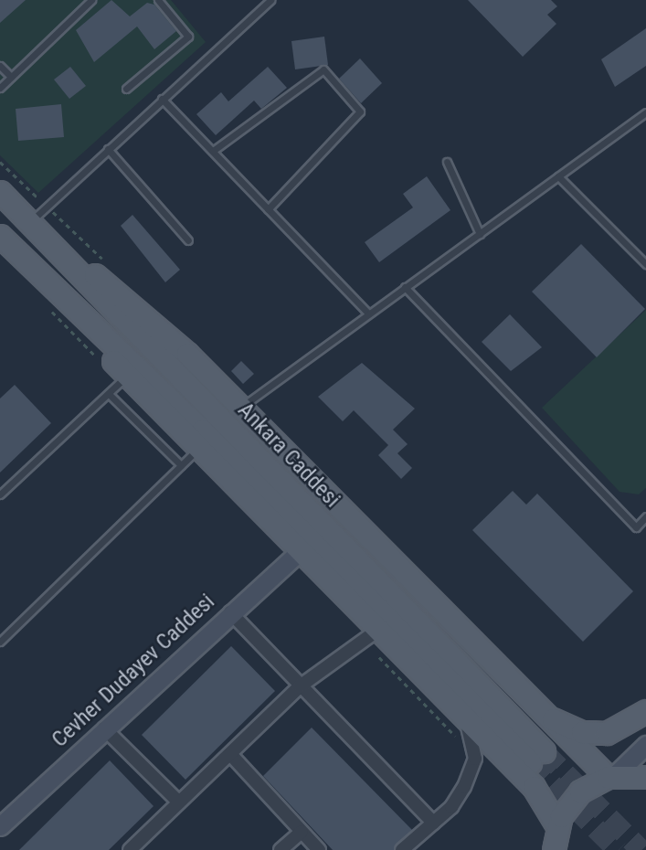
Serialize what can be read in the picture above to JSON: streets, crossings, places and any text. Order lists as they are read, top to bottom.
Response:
{
  "streets": {
    "main road": ["Ankara Caddesi"],
    "street": ["Cevher Dudayev Caddesi"]
  }
}
